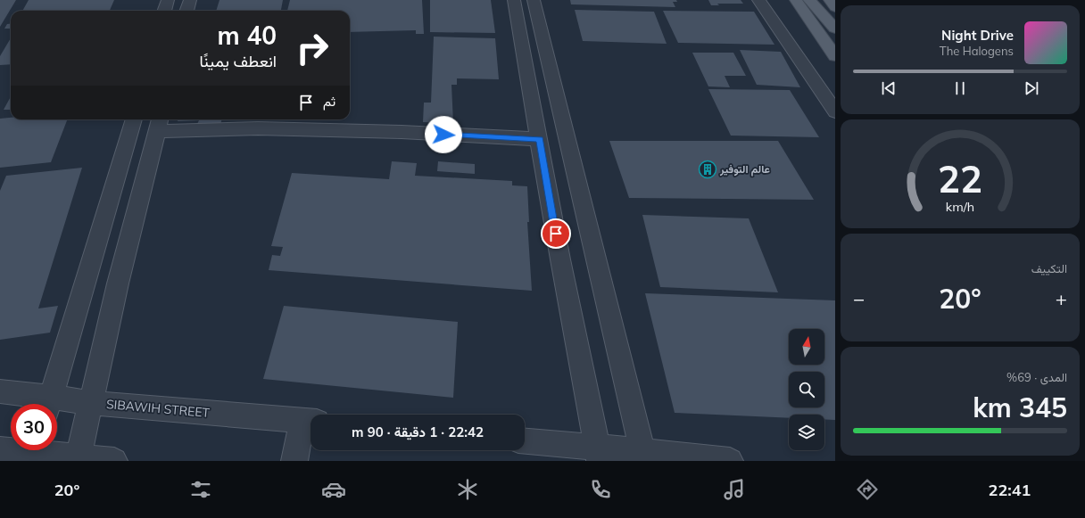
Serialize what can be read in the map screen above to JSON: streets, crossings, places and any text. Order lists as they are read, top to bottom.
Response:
{
  "streets": {
    "street": ["SIBAWIH STREET"]
  },
  "places": {
    "building": ["عالم التوفير"]
  },
  "north": "top",
  "page": {
    "turn": ["40 m", "انعطف يمينًا"],
    "song": ["Night Drive", "The Halogens"],
    "then": "ثم",
    "tile": [
      "التكييف",
      ["المدى · 69%", "345 km"]
    ],
    "heat": ["−", "20°", "+"],
    "limit": "30",
    "trip": "22:42 · 1 دقيقة · 90 m",
    "tabs": ["22:41", "20°"],
    "gauge": ["22", "km/h"]
  }
}
